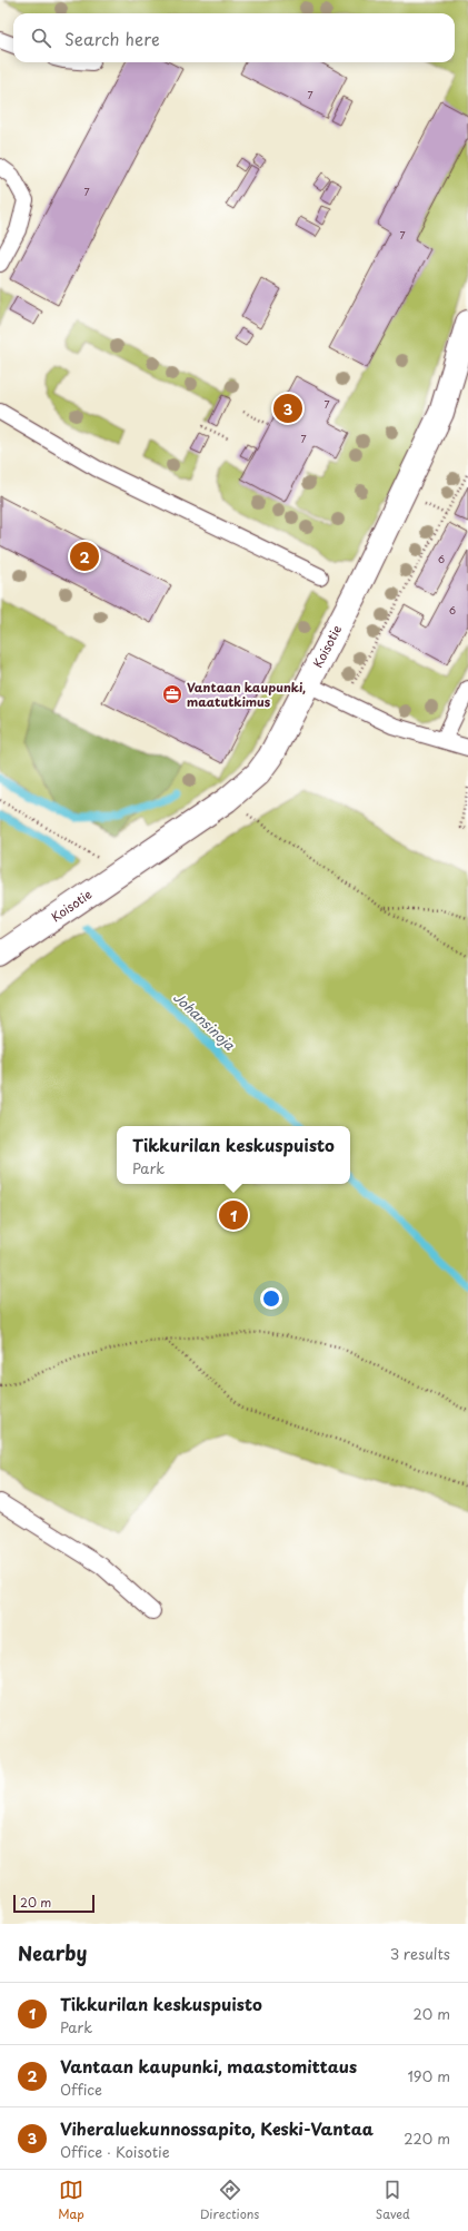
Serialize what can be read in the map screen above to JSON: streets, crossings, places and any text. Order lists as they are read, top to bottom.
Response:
{
  "streets": {
    "street": ["Koisotie"]
  },
  "water": ["Johansinoja"],
  "places": {
    "office": ["Vantaan kaupunki, maatutkimus"]
  },
  "house_numbers": [
    "7",
    "7",
    "7",
    "7",
    "7",
    "6",
    "6"
  ],
  "scale_bar": "20 m",
  "page": {
    "search": "Search here",
    "pins": ["3", "2", "1"],
    "popup": ["Tikkurilan keskuspuisto", "Park"],
    "scale": "20 m",
    "heading": ["Nearby", "3 results"],
    "list": [
      {
        "mark": "1",
        "name": "Tikkurilan keskuspuisto",
        "note": "Park",
        "value": "20 m"
      },
      {
        "mark": "2",
        "name": "Vantaan kaupunki, maastomittaus",
        "note": "Office",
        "value": "190 m"
      },
      {
        "mark": "3",
        "name": "Viheraluekunnossapito, Keski-Vantaa",
        "note": "Office · Koisotie",
        "value": "220 m"
      }
    ],
    "nav": ["Map", "Directions", "Saved"]
  }
}
